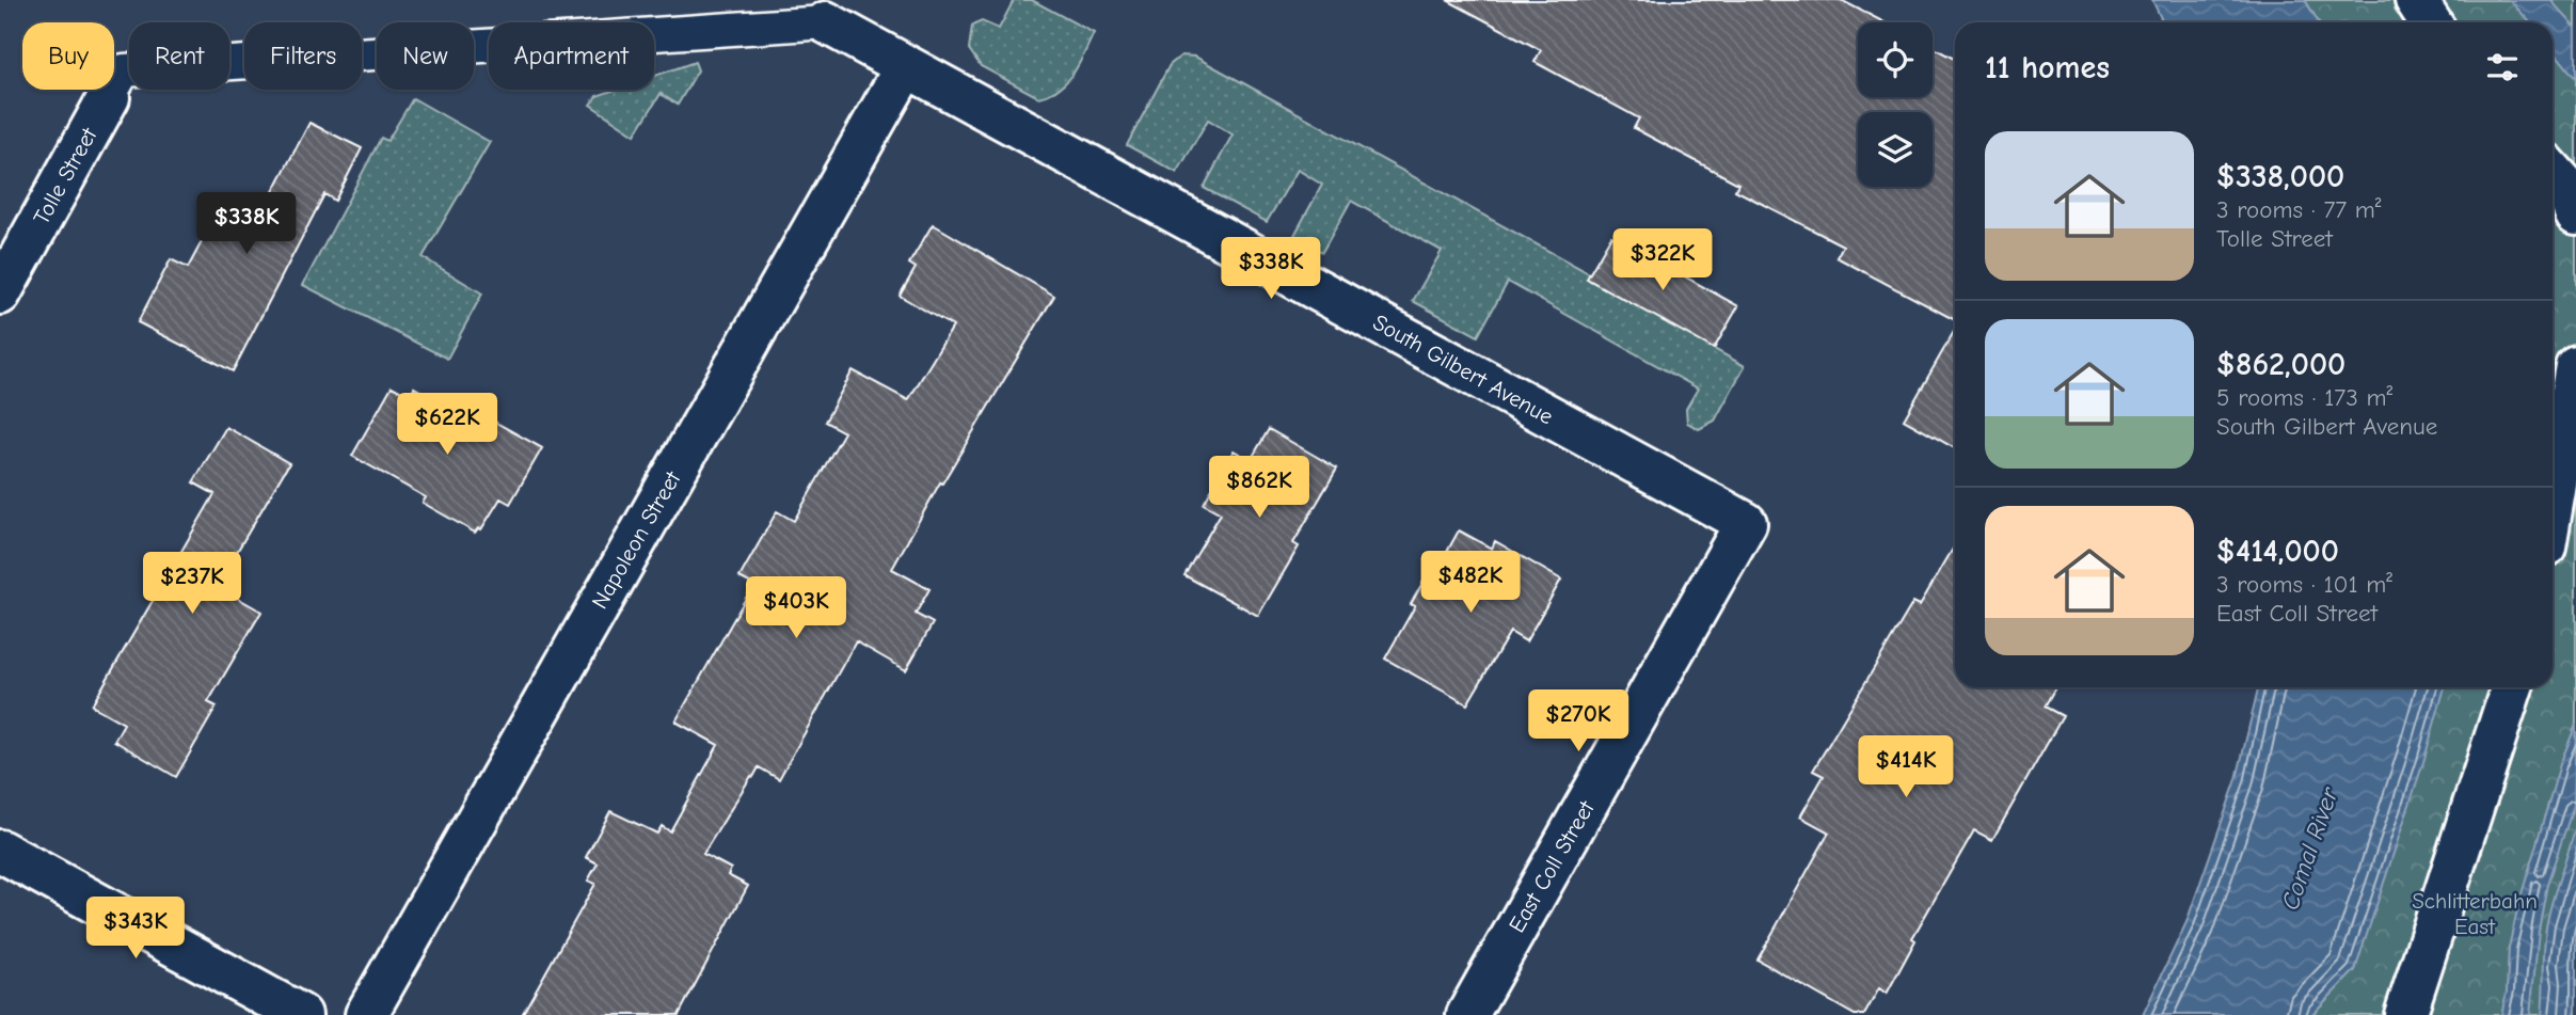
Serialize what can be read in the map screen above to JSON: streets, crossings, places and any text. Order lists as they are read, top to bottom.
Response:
{
  "streets": {
    "street": [
      "Tolle Street",
      "South Gilbert Avenue",
      "Napoleon Street",
      "East Coll Street"
    ]
  },
  "crossings": [
    ["South Gilbert Avenue", "Napoleon Street"],
    ["South Gilbert Avenue", "East Coll Street"]
  ],
  "water": ["Comal River"],
  "parks": ["Schlitterbahn East"],
  "page": {
    "chip": [
      "Buy",
      "Rent",
      "Filters",
      "New",
      "Apartment"
    ],
    "heading": "11 homes",
    "list": [
      {
        "name": "$338,000",
        "note": "3 rooms · 77 m² · Tolle Street"
      },
      {
        "name": "$862,000",
        "note": "5 rooms · 173 m² · South Gilbert Avenue"
      },
      {
        "name": "$414,000",
        "note": "3 rooms · 101 m² · East Coll Street"
      }
    ],
    "price": [
      "$338K",
      "$322K",
      "$338K",
      "$622K",
      "$862K",
      "$482K",
      "$237K",
      "$403K",
      "$270K",
      "$414K",
      "$343K"
    ]
  }
}
